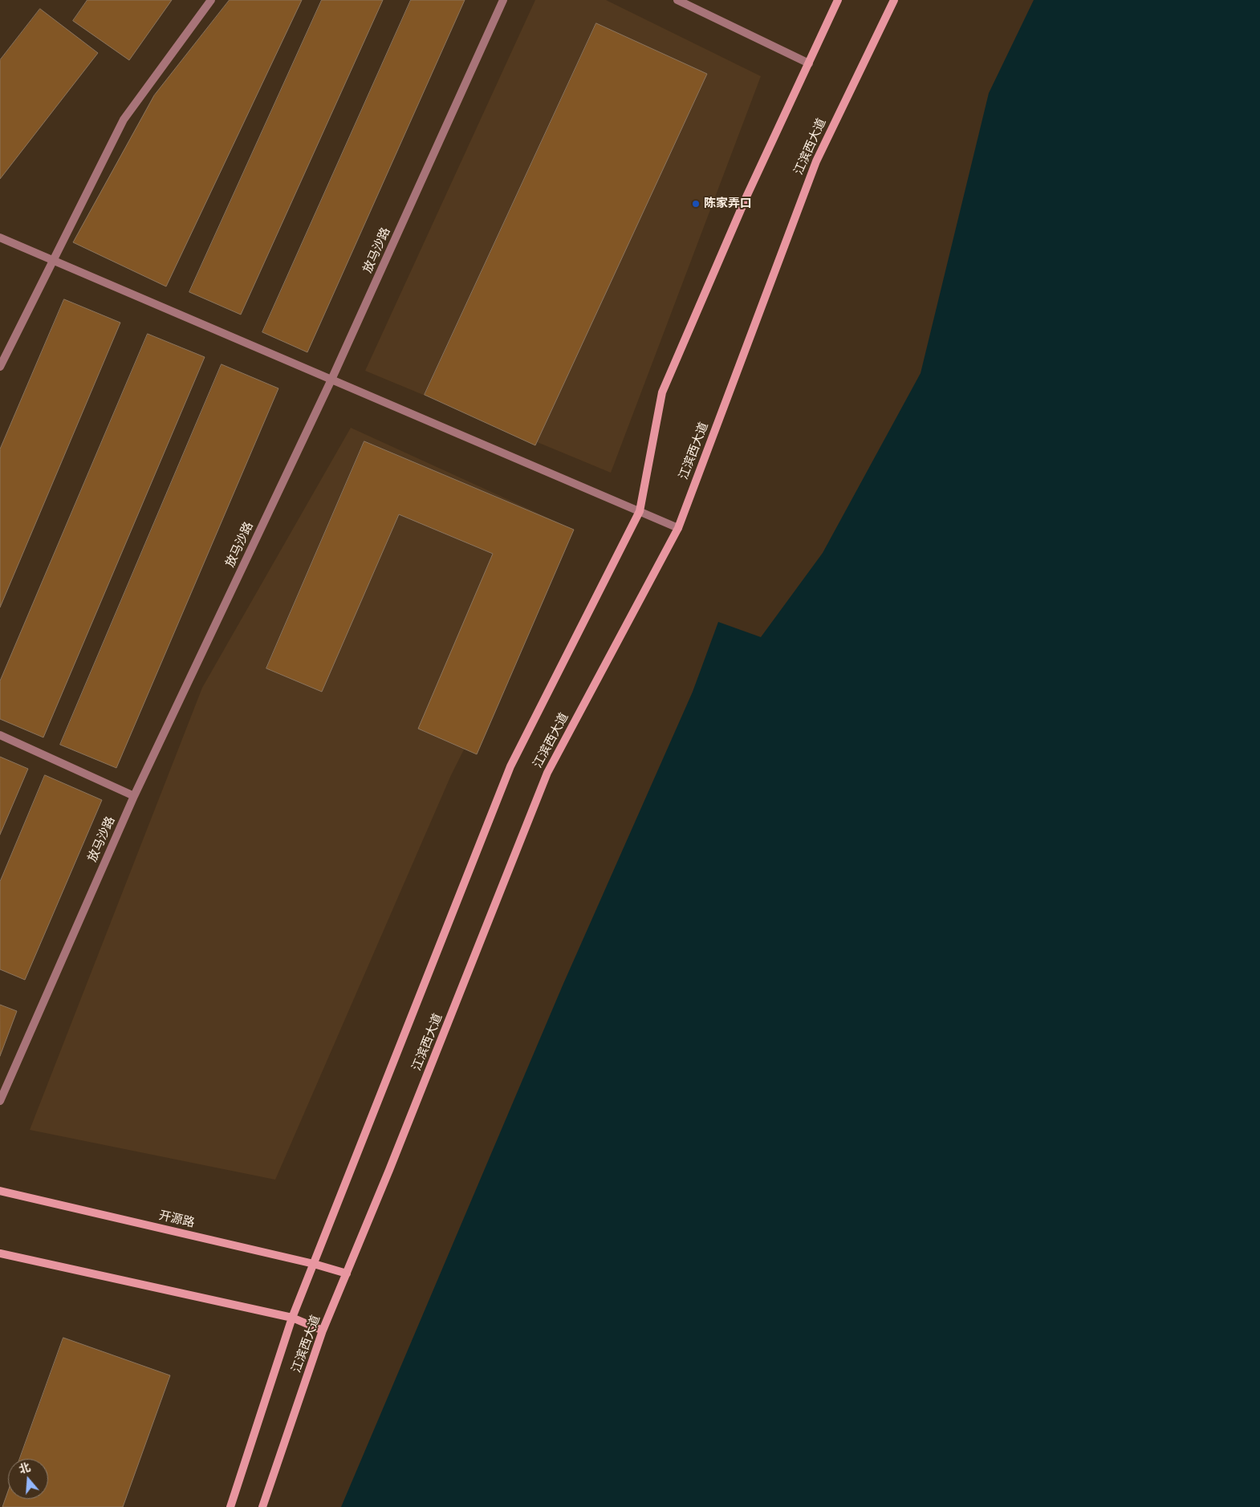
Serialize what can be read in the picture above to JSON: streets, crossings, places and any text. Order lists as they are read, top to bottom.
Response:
{
  "streets": {
    "main road": ["江滨西大道", "开源路"],
    "street": ["放马沙路"]
  },
  "crossings": [
    ["江滨西大道", "开源路"]
  ],
  "places": ["陈家弄口"],
  "north": "top"
}
